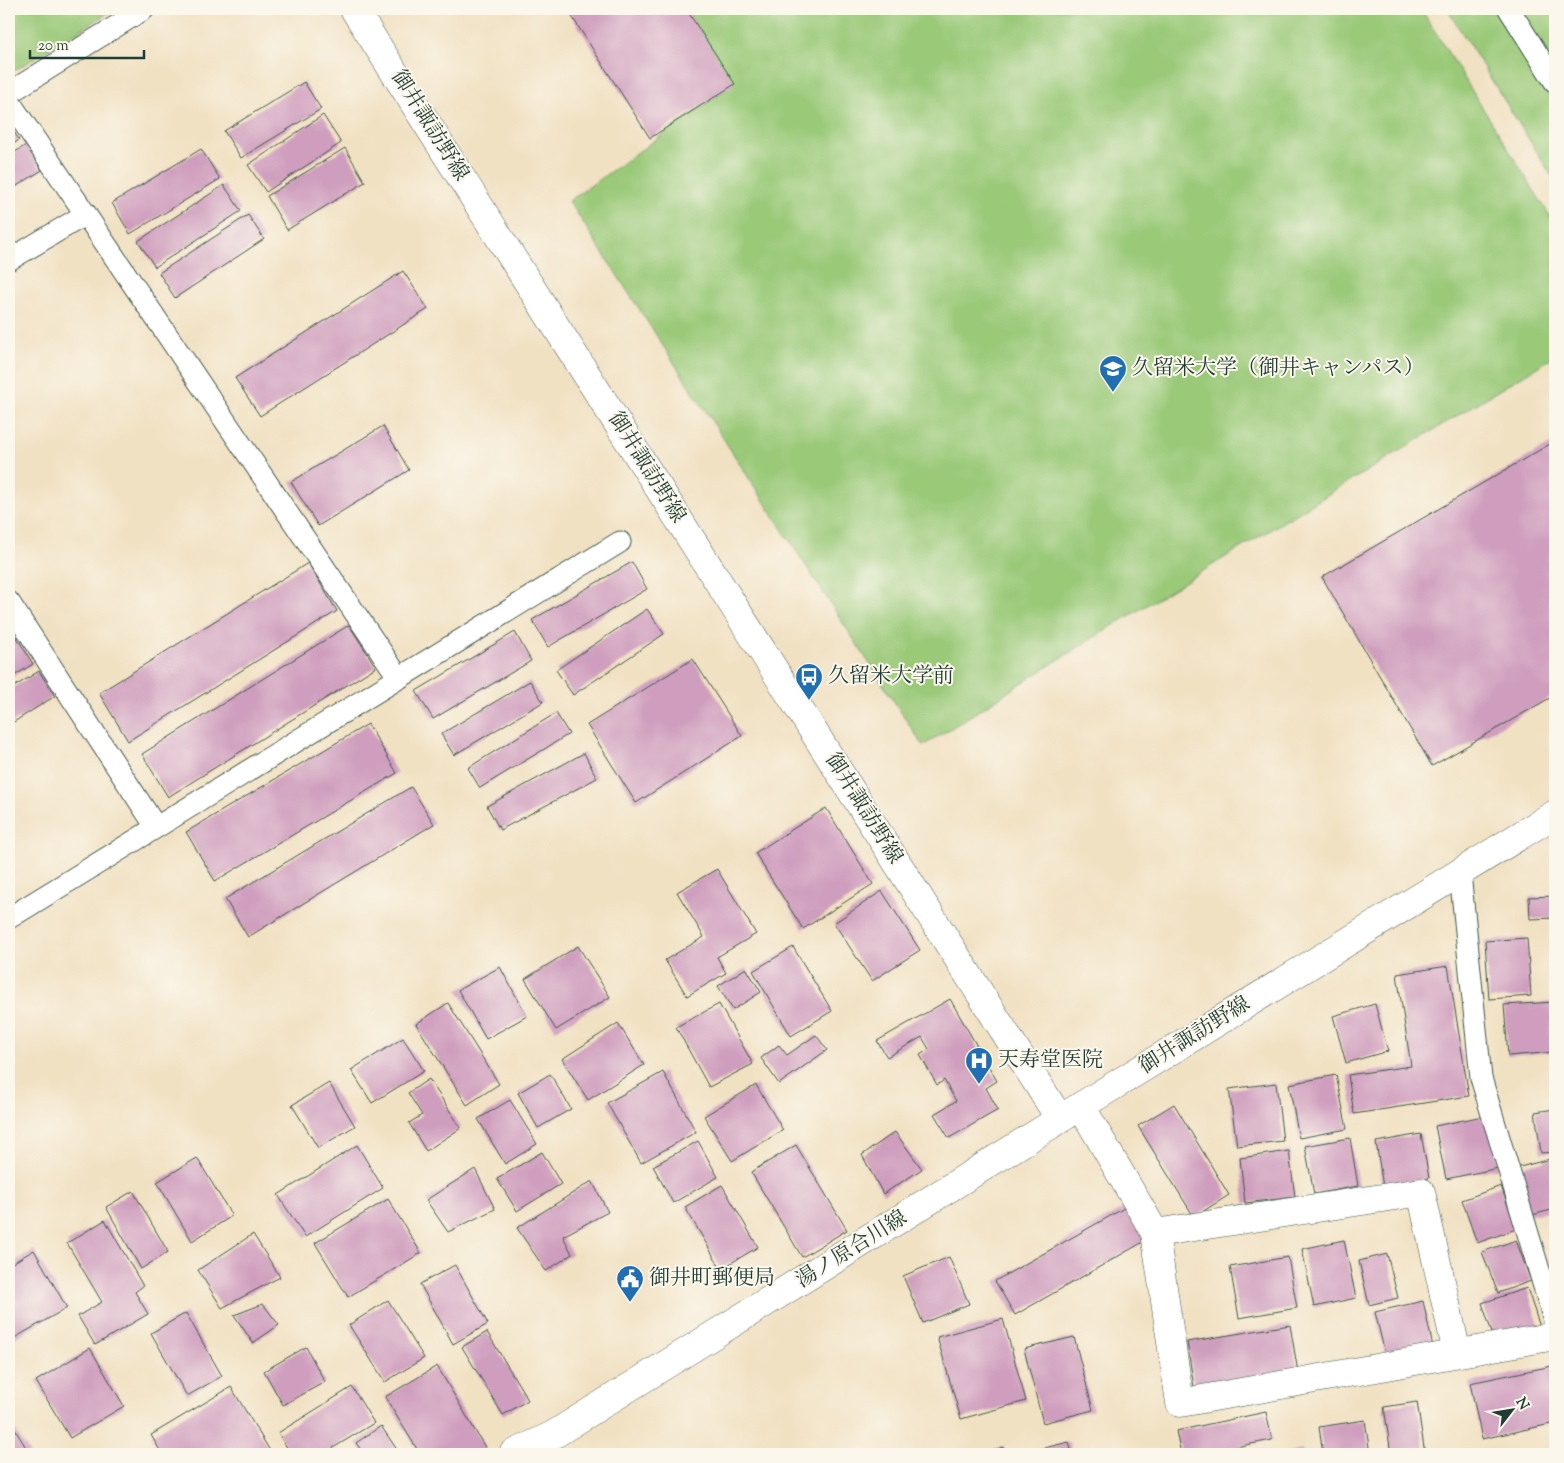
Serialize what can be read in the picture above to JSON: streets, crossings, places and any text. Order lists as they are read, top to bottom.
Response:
{
  "streets": {
    "main road": ["御井諏訪野線", "湯ノ原合川線"]
  },
  "crossings": [
    ["御井諏訪野線", "湯ノ原合川線"]
  ],
  "places": {
    "school or university": ["久留米大学（御井キャンパス）"],
    "bus stop": ["久留米大学前"],
    "hospital": ["天寿堂医院"],
    "public building": ["御井町郵便局"]
  },
  "scale_bar": "20 m",
  "north": "top right"
}
